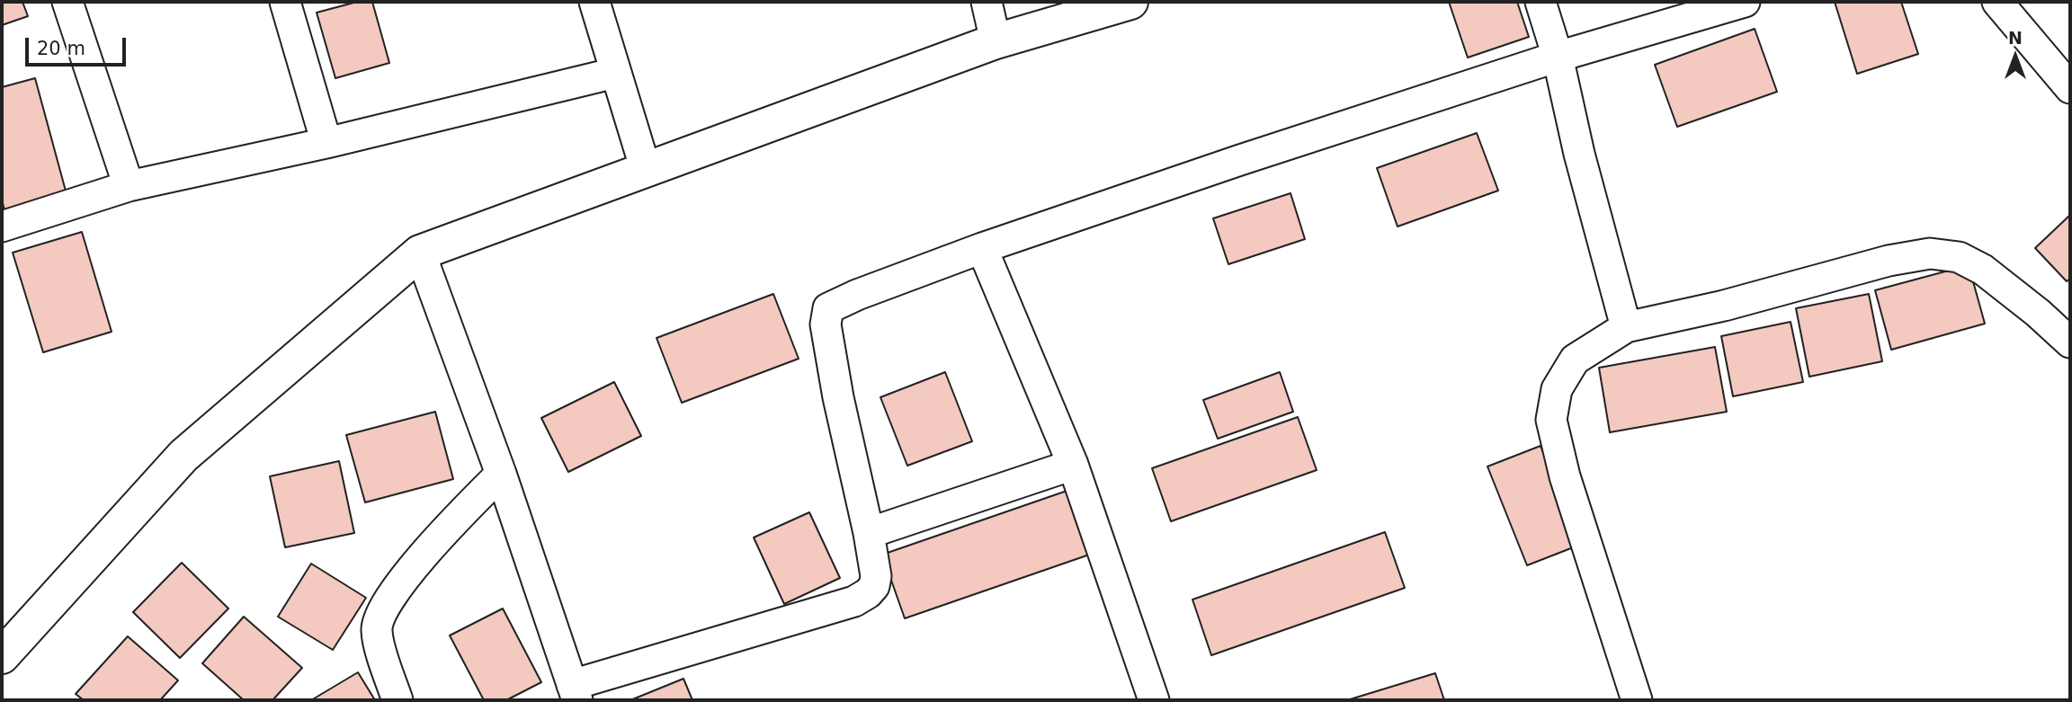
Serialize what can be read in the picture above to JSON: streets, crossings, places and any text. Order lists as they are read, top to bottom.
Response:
{
  "scale_bar": "20 m",
  "north": "top"
}
